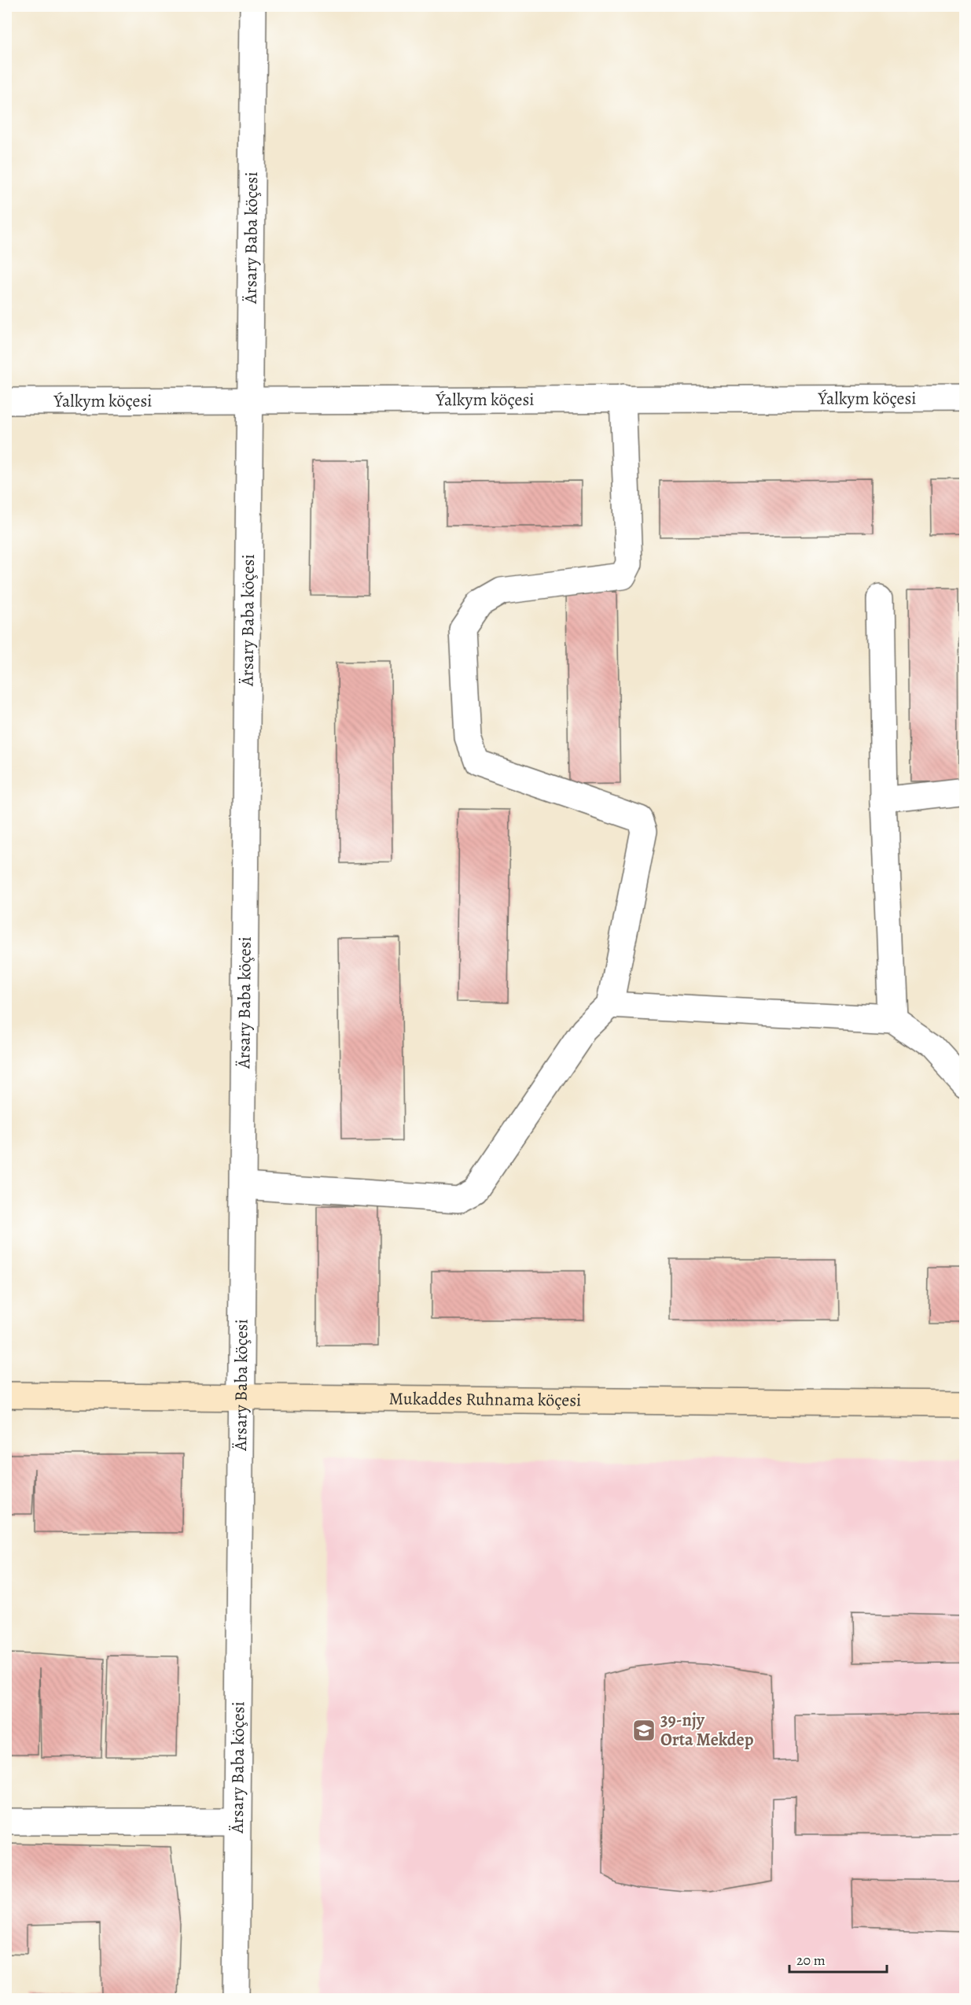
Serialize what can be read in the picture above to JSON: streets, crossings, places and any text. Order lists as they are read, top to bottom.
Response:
{
  "streets": {
    "street": ["Ärsary Baba köçesi", "Ýalkym köçesi", "Mukaddes Ruhnama köçesi"]
  },
  "crossings": [
    ["Ärsary Baba köçesi", "Ýalkym köçesi"],
    ["Ärsary Baba köçesi", "Mukaddes Ruhnama köçesi"]
  ],
  "places": {
    "school or university": ["39-njy Orta Mekdep"]
  },
  "scale_bar": "20 m"
}
